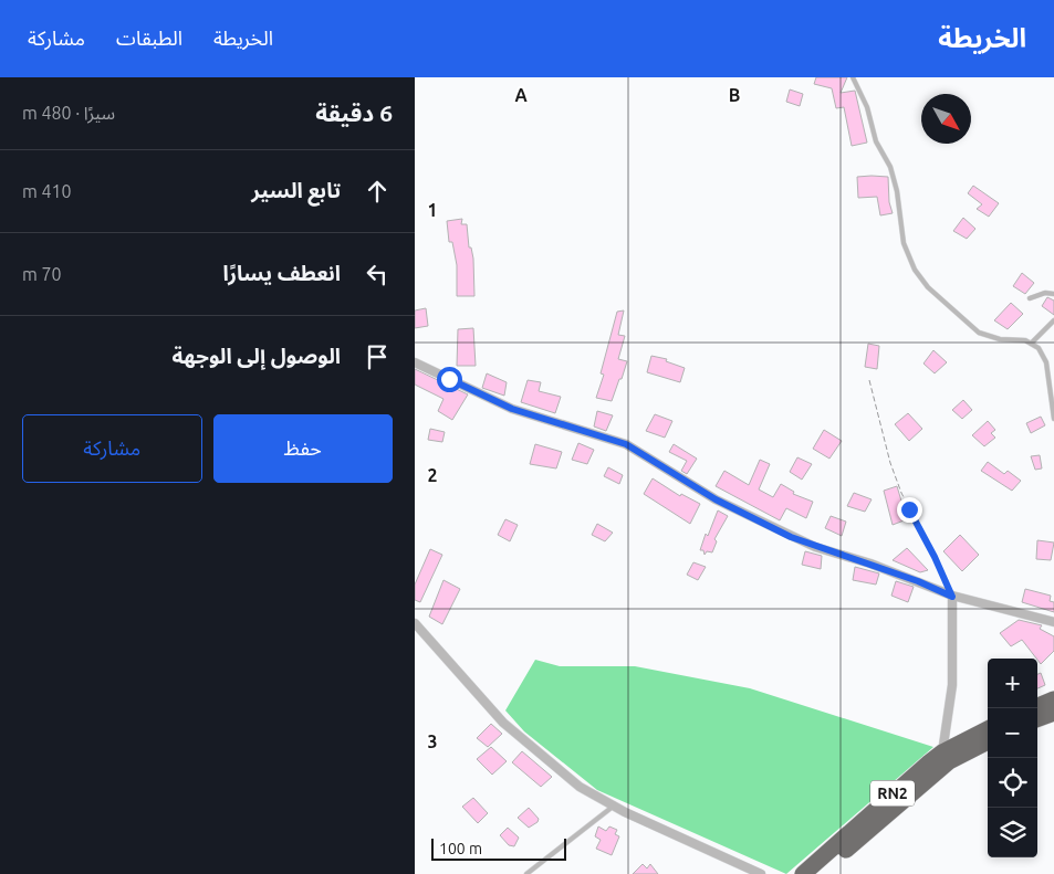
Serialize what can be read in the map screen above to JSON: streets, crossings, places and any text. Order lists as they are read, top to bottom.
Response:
{
  "streets": {
    "highway": ["RN2"]
  },
  "scale_bar": "100 m",
  "north": "bottom right",
  "page": {
    "header": "الخريطة",
    "nav": ["الخريطة", "الطبقات", "مشاركة"],
    "heading": ["6 دقيقة", "سيرًا · 480 m"],
    "list": [
      ["تابع السير", "410 m"],
      ["انعطف يسارًا", "70 m"],
      "الوصول إلى الوجهة"
    ],
    "buttons": ["حفظ", "مشاركة"],
    "map_buttons": ["+", "−"],
    "scale": "100 m"
  },
  "grid": {
    "columns": ["A", "B"],
    "rows": ["1", "2", "3"]
  }
}
